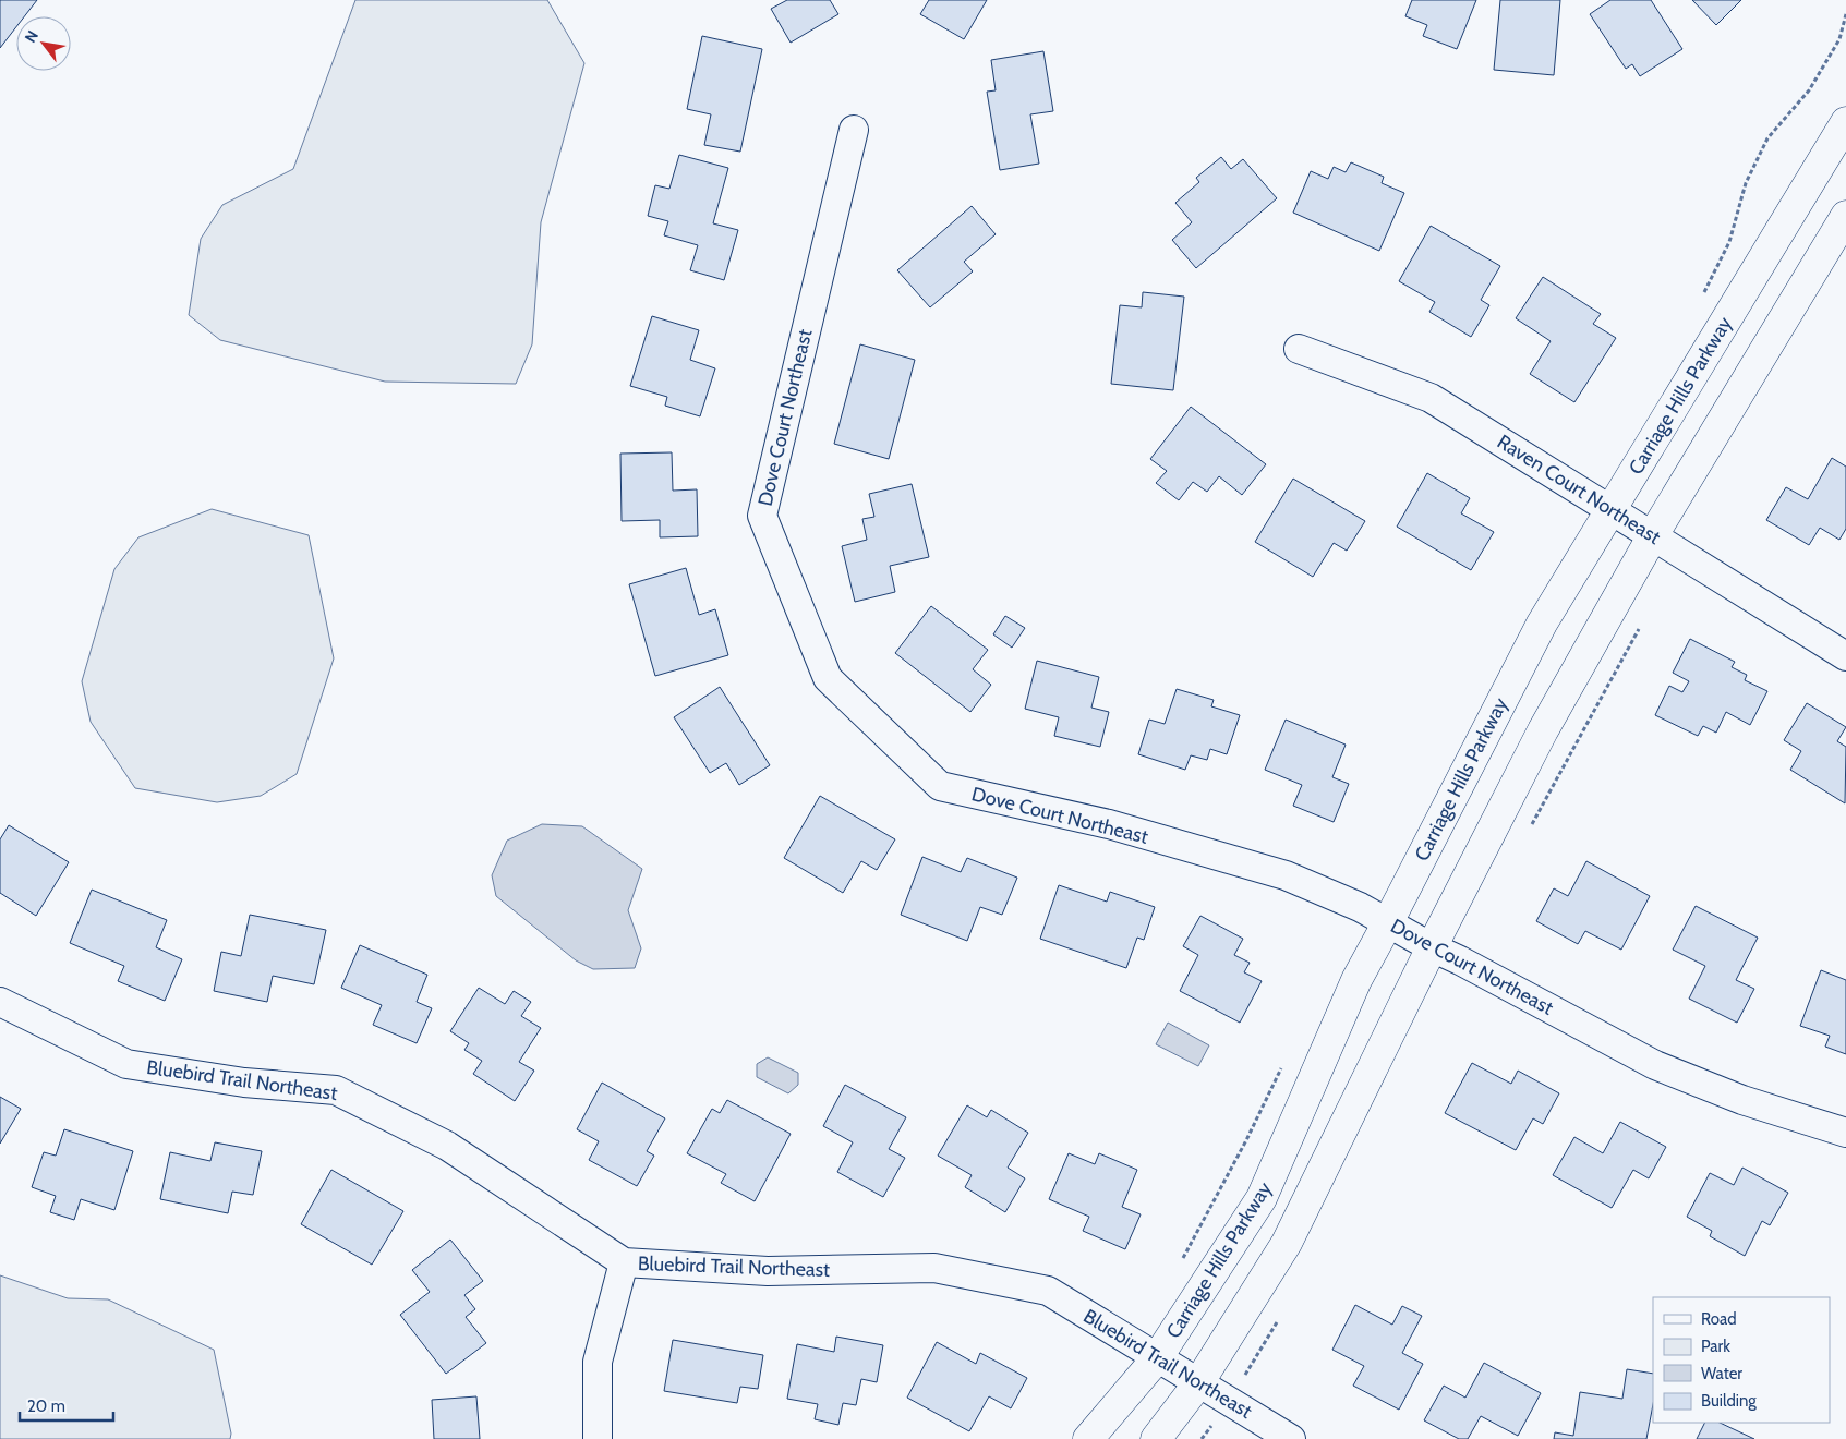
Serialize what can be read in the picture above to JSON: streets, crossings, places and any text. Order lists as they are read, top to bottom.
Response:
{
  "streets": {
    "street": [
      "Carriage Hills Parkway",
      "Dove Court Northeast",
      "Raven Court Northeast",
      "Bluebird Trail Northeast"
    ]
  },
  "crossings": [
    ["Carriage Hills Parkway", "Dove Court Northeast"],
    ["Carriage Hills Parkway", "Raven Court Northeast"],
    ["Carriage Hills Parkway", "Bluebird Trail Northeast"]
  ],
  "legend": [
    "Road",
    "Park",
    "Water",
    "Building"
  ],
  "scale_bar": "20 m",
  "north": "top left"
}
